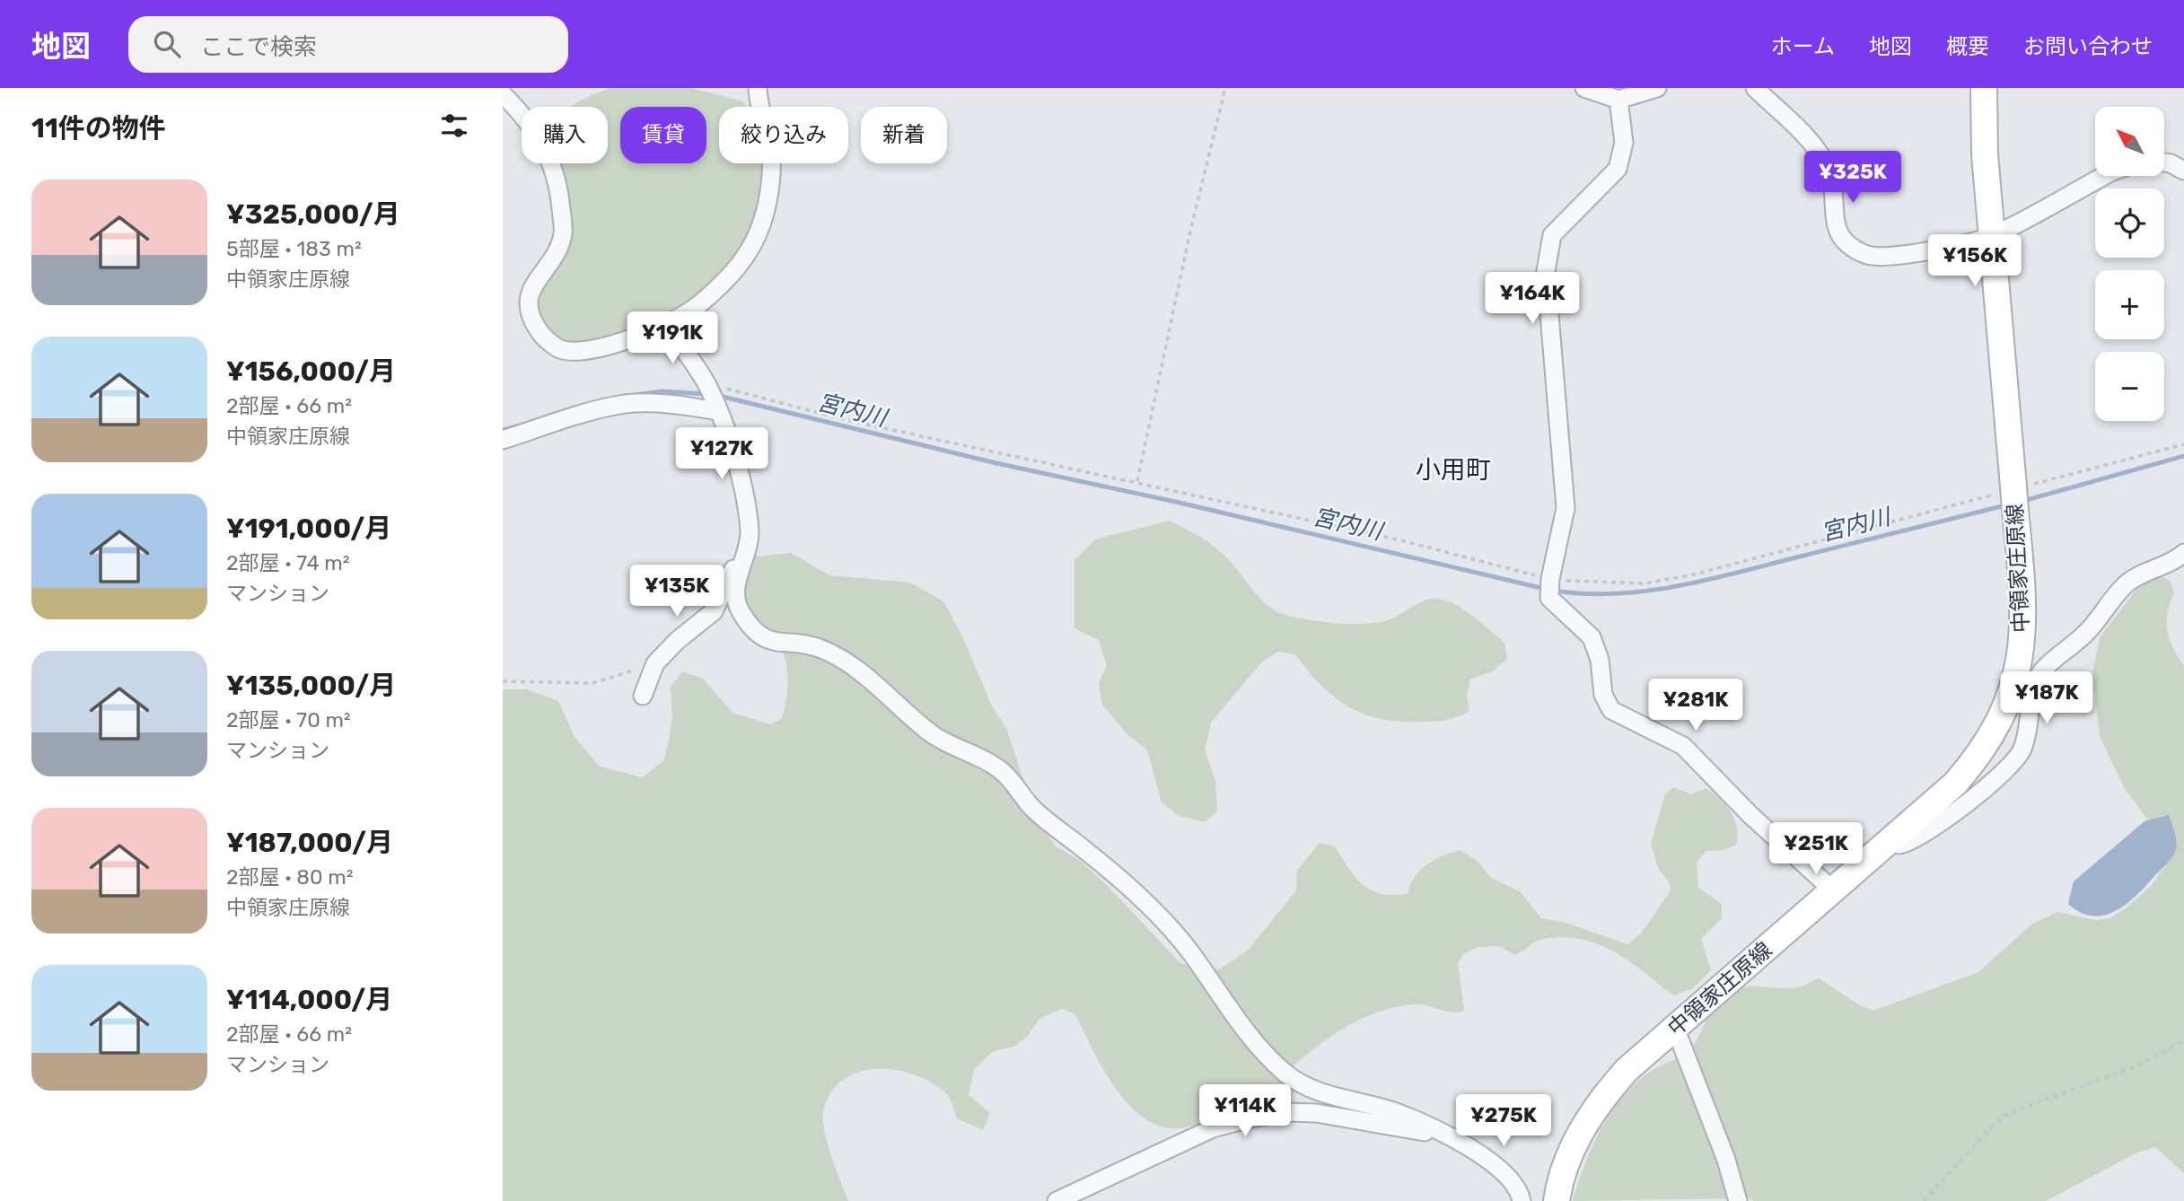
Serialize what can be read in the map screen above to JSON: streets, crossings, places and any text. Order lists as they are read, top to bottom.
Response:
{
  "streets": {
    "main road": ["中領家庄原線"]
  },
  "districts": ["小用町"],
  "water": ["宮内川"],
  "north": "top left",
  "page": {
    "header": "地図",
    "search": "ここで検索",
    "nav": [
      "ホーム",
      "地図",
      "概要",
      "お問い合わせ"
    ],
    "heading": "11件の物件",
    "map_buttons": ["+", "−"],
    "chip": [
      "購入",
      "賃貸",
      "絞り込み",
      "新着"
    ],
    "price": [
      "¥325K",
      "¥156K",
      "¥164K",
      "¥191K",
      "¥127K",
      "¥135K",
      "¥187K",
      "¥281K",
      "¥251K",
      "¥114K",
      "¥275K"
    ],
    "list": [
      {
        "name": "¥325,000/月",
        "note": "5部屋 · 183 m² · 中領家庄原線"
      },
      {
        "name": "¥156,000/月",
        "note": "2部屋 · 66 m² · 中領家庄原線"
      },
      {
        "name": "¥191,000/月",
        "note": "2部屋 · 74 m² · マンション"
      },
      {
        "name": "¥135,000/月",
        "note": "2部屋 · 70 m² · マンション"
      },
      {
        "name": "¥187,000/月",
        "note": "2部屋 · 80 m² · 中領家庄原線"
      },
      {
        "name": "¥114,000/月",
        "note": "2部屋 · 66 m² · マンション"
      }
    ]
  }
}
